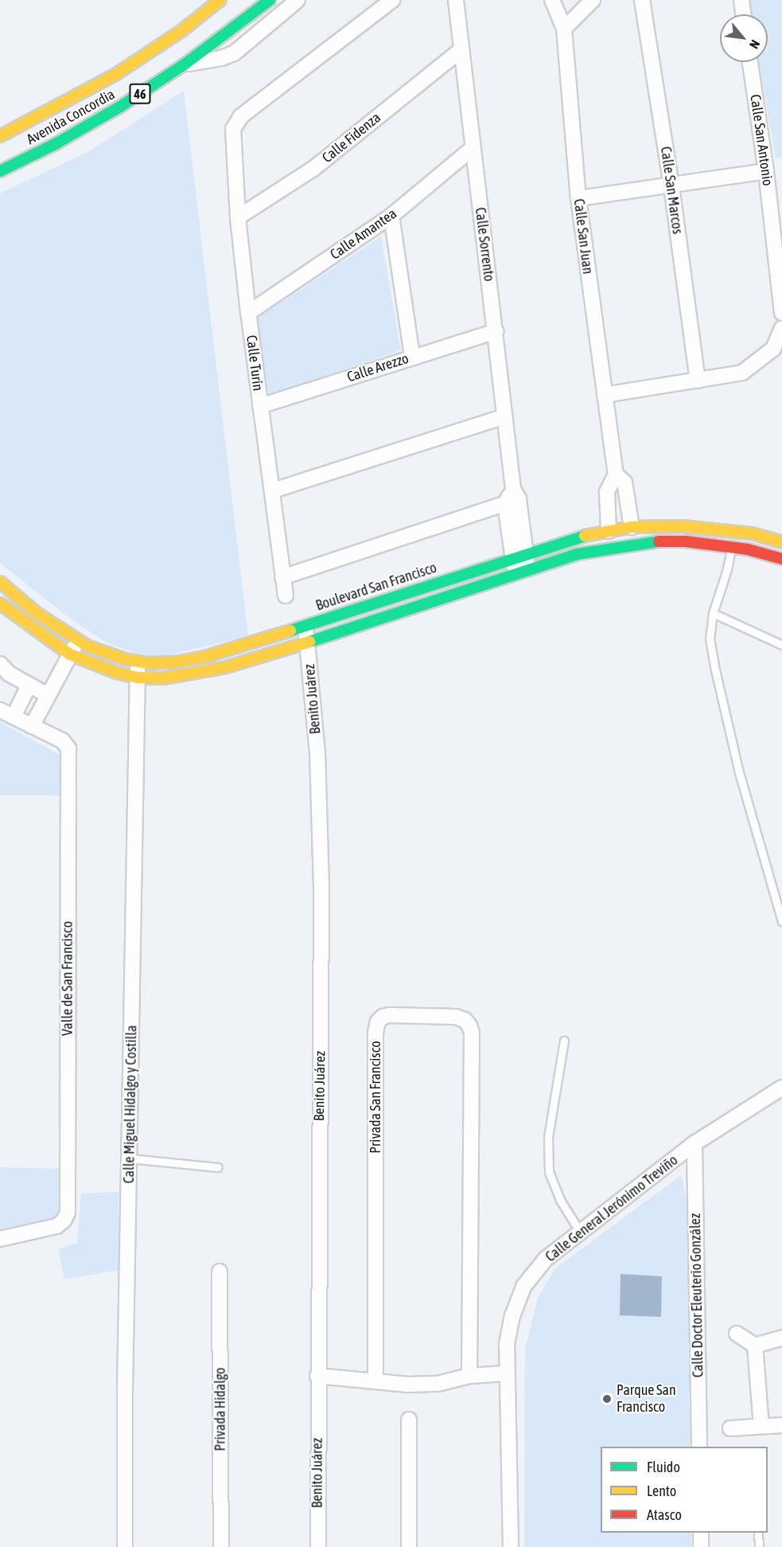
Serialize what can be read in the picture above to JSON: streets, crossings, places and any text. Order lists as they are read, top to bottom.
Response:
{
  "streets": {
    "street": [
      "46",
      "Avenida Concordia",
      "Calle Fidenza",
      "Calle San Antonio",
      "Calle San Marcos",
      "Calle Amantea",
      "Calle San Juan",
      "Calle Sorrento",
      "Calle Turín",
      "Calle Arezzo",
      "Boulevard San Francisco",
      "Benito Juárez",
      "Valle de San Francisco",
      "Privada San Francisco",
      "Calle Miguel Hidalgo y Costilla",
      "Calle General Jerónimo Treviño",
      "Calle Doctor Eleuterio González",
      "Privada Hidalgo"
    ]
  },
  "crossings": [
    ["Calle Fidenza", "Calle Sorrento"],
    ["Calle Fidenza", "Calle Turín"],
    ["Calle Amantea", "Calle Sorrento"],
    ["Calle Amantea", "Calle Turín"],
    ["Calle San Juan", "Boulevard San Francisco"],
    ["Calle Sorrento", "Calle Arezzo"],
    ["Calle Sorrento", "Boulevard San Francisco"],
    ["Calle Turín", "Calle Arezzo"],
    ["Boulevard San Francisco", "Benito Juárez"],
    ["Boulevard San Francisco", "Calle Miguel Hidalgo y Costilla"],
    ["Calle General Jerónimo Treviño", "Calle Doctor Eleuterio González"]
  ],
  "places": ["Parque San Francisco"],
  "legend": ["Fluido", "Lento", "Atasco"],
  "north": "bottom right"
}
